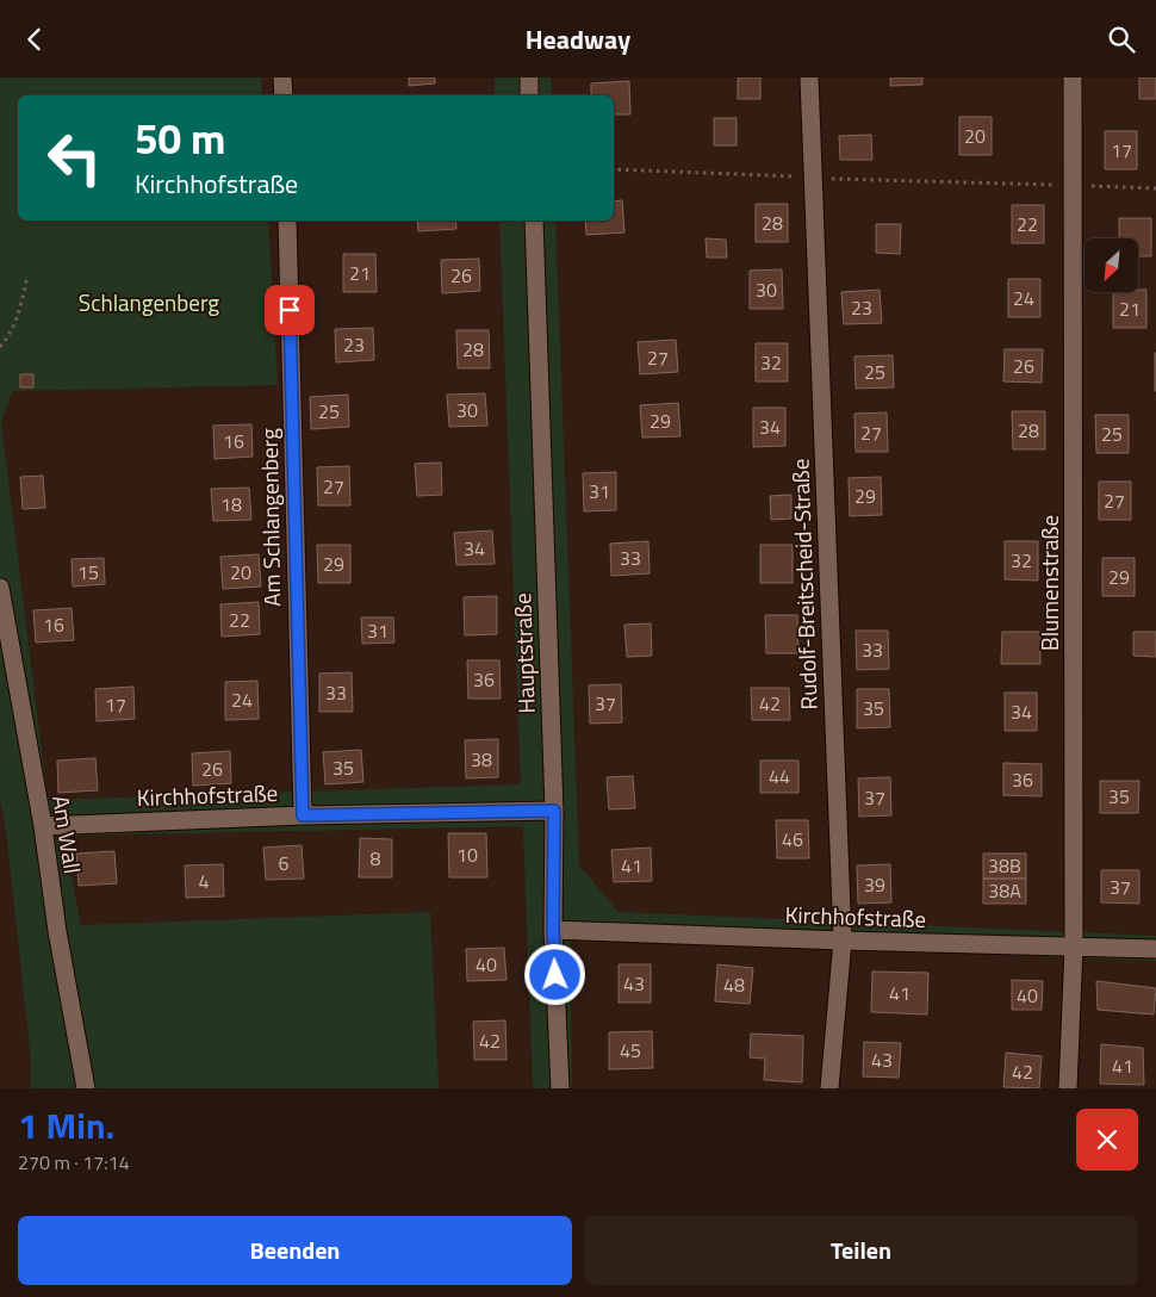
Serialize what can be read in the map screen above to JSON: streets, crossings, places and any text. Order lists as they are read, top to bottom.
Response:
{
  "streets": {
    "street": [
      "Am Schlangenberg",
      "Blumenstraße",
      "Rudolf-Breitscheid-Straße",
      "Hauptstraße",
      "Kirchhofstraße",
      "Am Wall"
    ]
  },
  "crossings": [
    ["Am Schlangenberg", "Kirchhofstraße"],
    ["Blumenstraße", "Kirchhofstraße"],
    ["Rudolf-Breitscheid-Straße", "Kirchhofstraße"],
    ["Hauptstraße", "Kirchhofstraße"],
    ["Kirchhofstraße", "Am Wall"]
  ],
  "parks": ["Schlangenberg"],
  "house_numbers": [
    "20",
    "17",
    "28",
    "22",
    "21",
    "26",
    "30",
    "24",
    "23",
    "21",
    "23",
    "28",
    "27",
    "32",
    "26",
    "25",
    "30",
    "25",
    "29",
    "34",
    "28",
    "27",
    "25",
    "16",
    "27",
    "31",
    "29",
    "27",
    "18",
    "34",
    "33",
    "32",
    "29",
    "15",
    "20",
    "29",
    "22",
    "16",
    "31",
    "33",
    "36",
    "33",
    "24",
    "37",
    "42",
    "17",
    "35",
    "34",
    "38",
    "35",
    "26",
    "44",
    "36",
    "35",
    "37",
    "46",
    "10",
    "8",
    "6",
    "41",
    "38B",
    "4",
    "39",
    "37",
    "38A",
    "40",
    "43",
    "48",
    "41",
    "40",
    "42",
    "45",
    "43",
    "41",
    "42"
  ],
  "north": "bottom left",
  "page": {
    "header": "Headway",
    "turn": ["50 m", "Kirchhofstraße"],
    "heading": ["1 Min.", "270 m · 17:14"],
    "buttons": ["Beenden", "Teilen"]
  }
}
